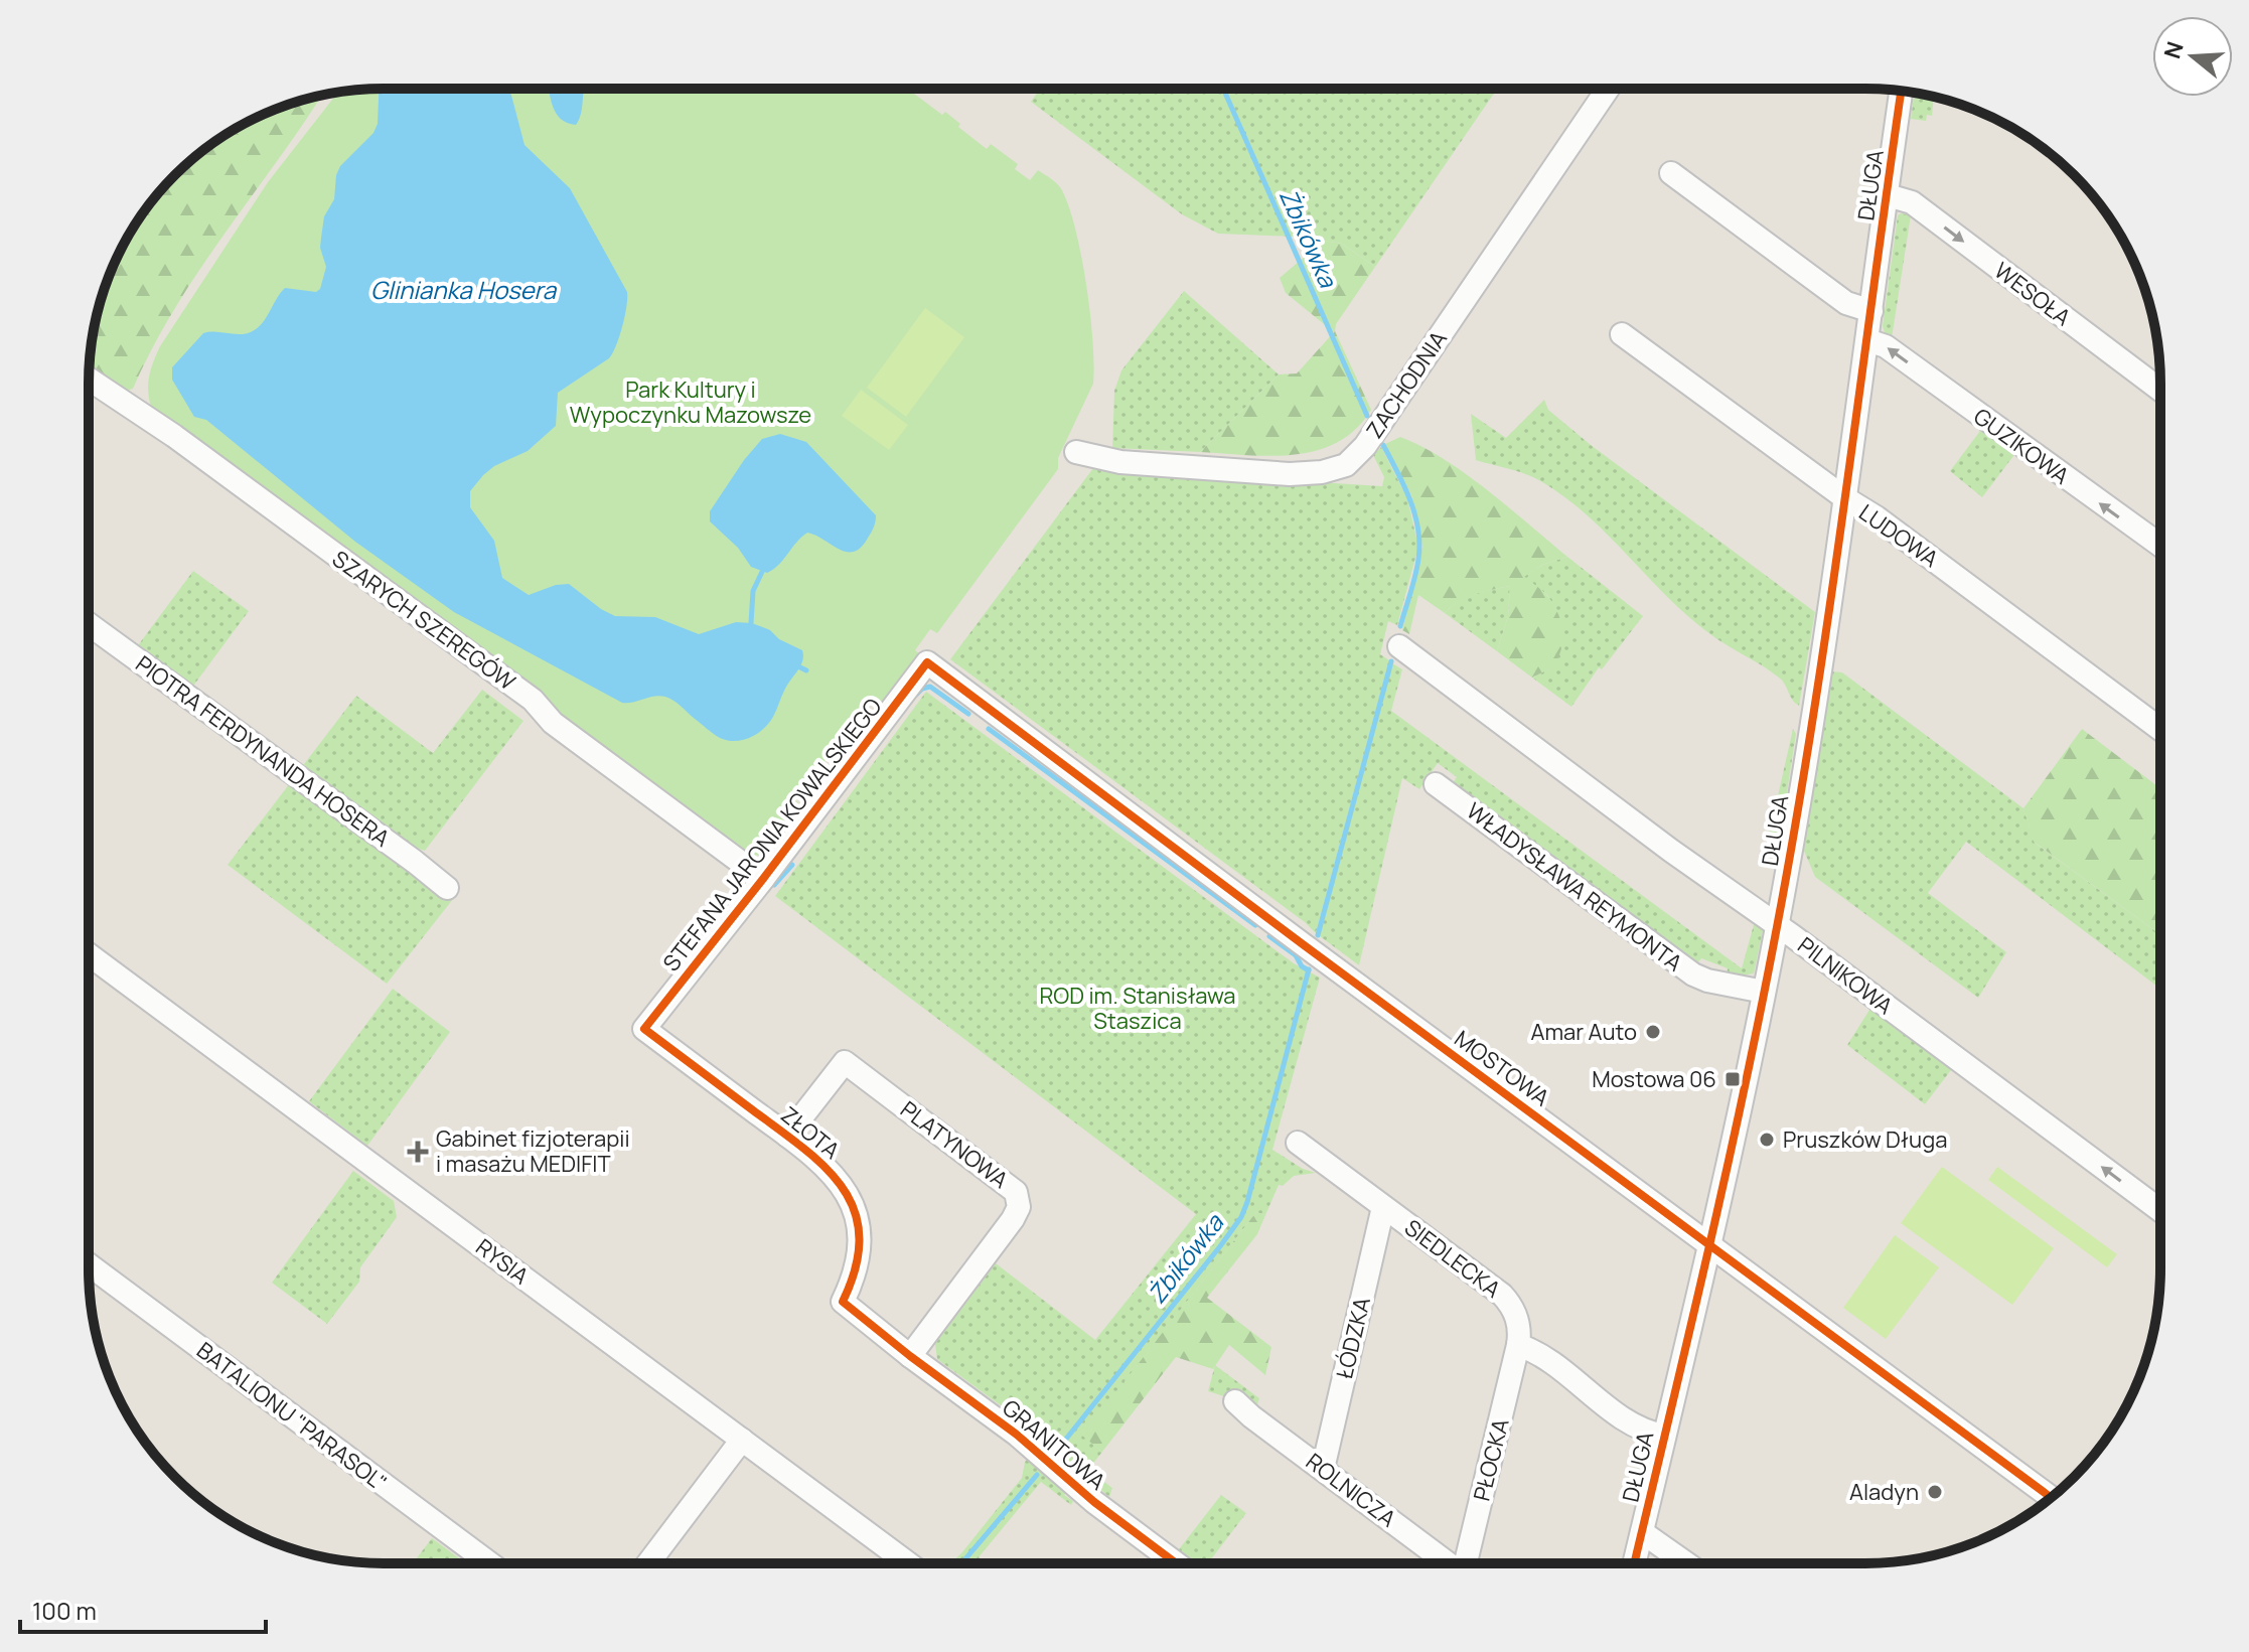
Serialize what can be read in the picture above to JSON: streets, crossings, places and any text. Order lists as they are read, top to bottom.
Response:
{
  "streets": {
    "street": [
      "DŁUGA",
      "WESOŁA",
      "ZACHODNIA",
      "GUZIKOWA",
      "LUDOWA",
      "SZARYCH SZEREGÓW",
      "PIOTRA FERDYNANDA HOSERA",
      "STEFANA JARONIA KOWALSKIEGO",
      "WŁADYSŁAWA REYMONTA",
      "PILNIKOWA",
      "MOSTOWA",
      "ZŁOTA",
      "PLATYNOWA",
      "SIEDLECKA",
      "RYSIA",
      "ŁÓDZKA",
      "BATALIONU \"PARASOL\"",
      "GRANITOWA",
      "PŁOCKA",
      "ROLNICZA"
    ]
  },
  "crossings": [
    ["DŁUGA", "WESOŁA"],
    ["DŁUGA", "GUZIKOWA"],
    ["DŁUGA", "LUDOWA"],
    ["DŁUGA", "WŁADYSŁAWA REYMONTA"],
    ["DŁUGA", "PILNIKOWA"],
    ["DŁUGA", "MOSTOWA"],
    ["SZARYCH SZEREGÓW", "STEFANA JARONIA KOWALSKIEGO"],
    ["STEFANA JARONIA KOWALSKIEGO", "MOSTOWA"],
    ["STEFANA JARONIA KOWALSKIEGO", "ZŁOTA"],
    ["ZŁOTA", "PLATYNOWA"],
    ["ZŁOTA", "GRANITOWA"],
    ["PLATYNOWA", "GRANITOWA"],
    ["SIEDLECKA", "ŁÓDZKA"],
    ["SIEDLECKA", "PŁOCKA"],
    ["ŁÓDZKA", "ROLNICZA"]
  ],
  "one_way": ["WESOŁA", "GUZIKOWA", "PILNIKOWA"],
  "water": ["Żbikówka", "Glinianka Hosera"],
  "parks": ["Park Kultury i Wypoczynku Mazowsze", "ROD im. Stanisława Staszica"],
  "places": {
    "other": ["Amar Auto", "Pruszków Długa", "Aladyn"],
    "transit": ["Mostowa 06"],
    "health": ["Gabinet fizjoterapii i masażu MEDIFIT"]
  },
  "scale_bar": "100 m",
  "north": "left"
}
